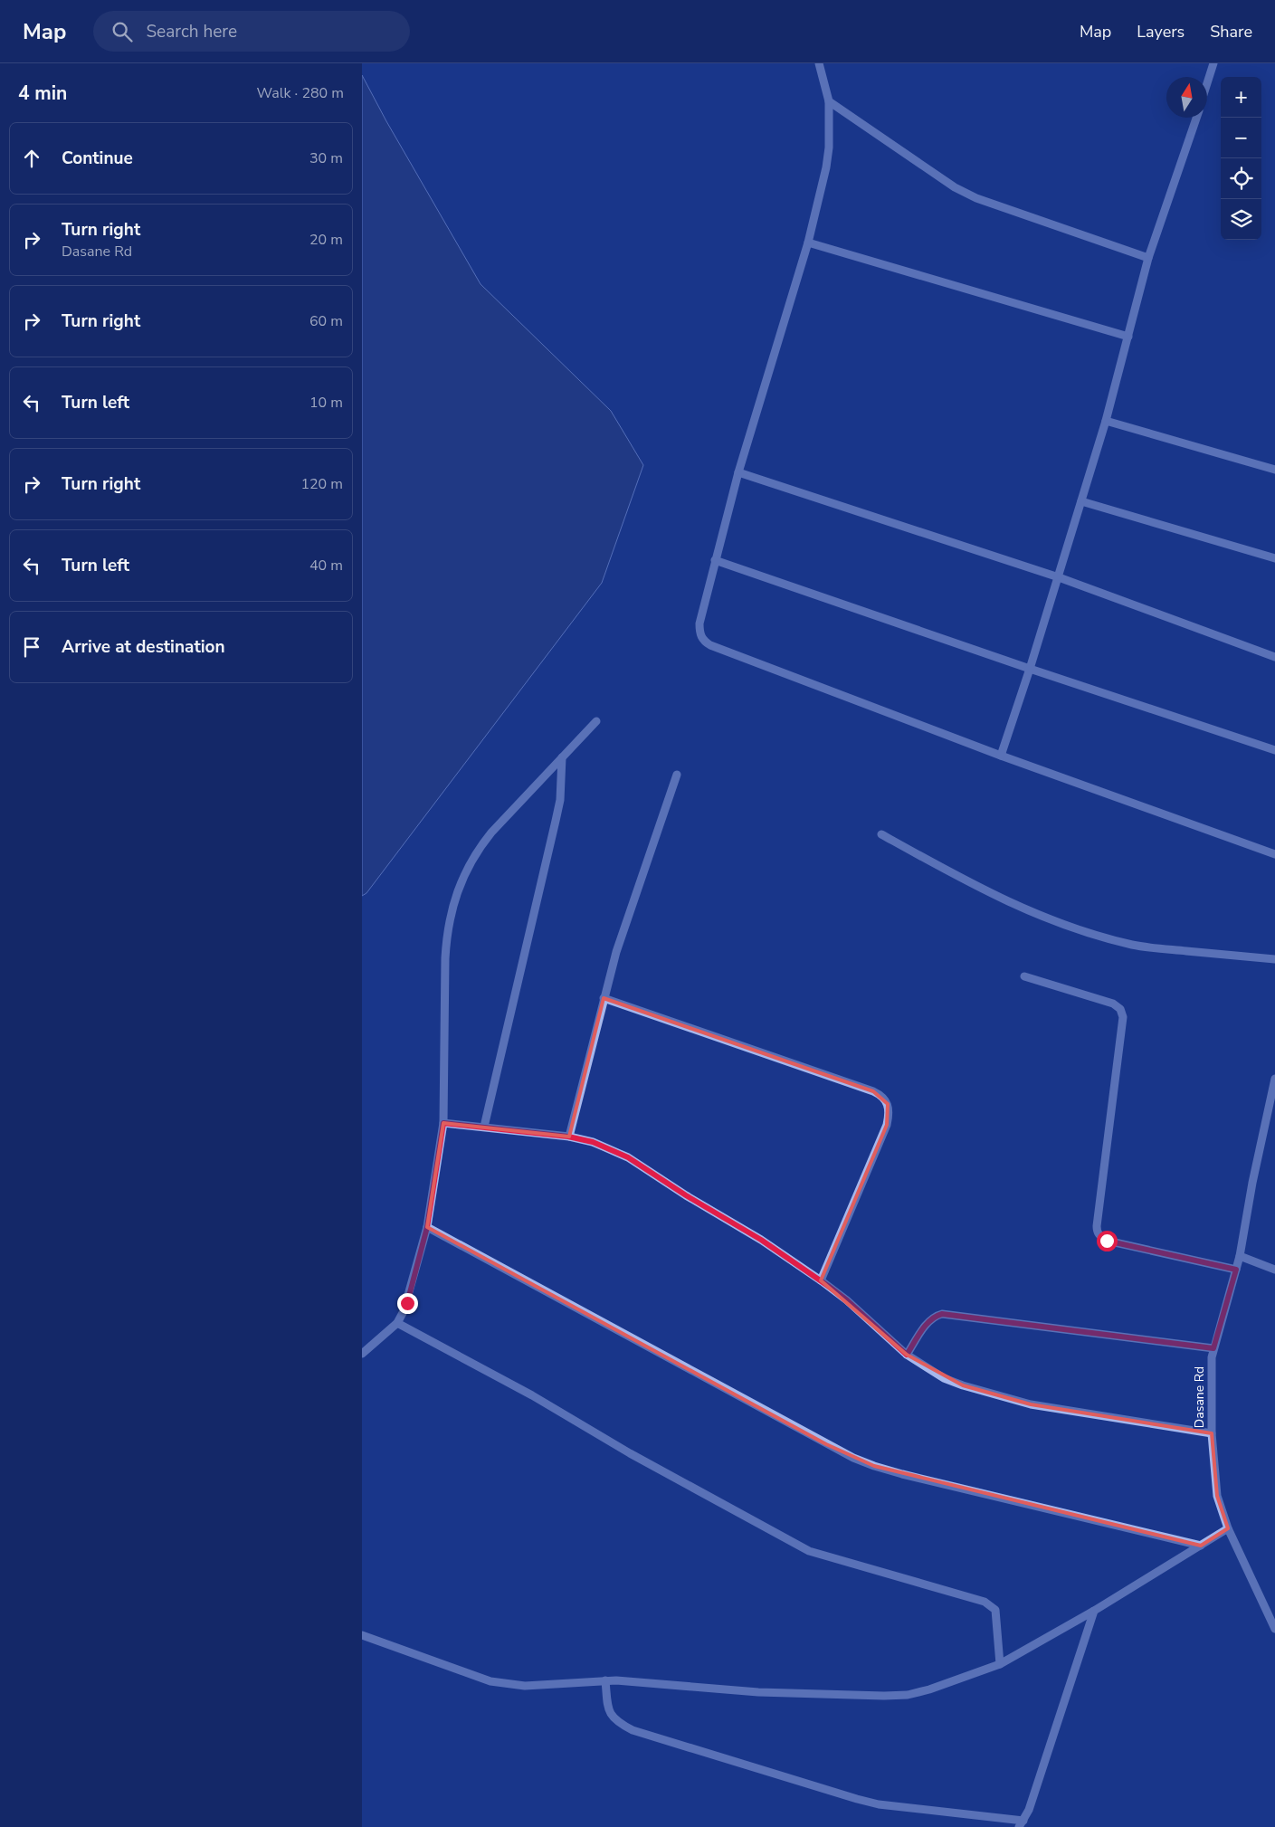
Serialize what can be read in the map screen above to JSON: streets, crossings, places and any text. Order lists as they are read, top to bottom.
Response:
{
  "streets": {
    "street": ["Dasane Rd"]
  },
  "north": "top",
  "page": {
    "header": "Map",
    "search": "Search here",
    "nav": ["Map", "Layers", "Share"],
    "heading": ["4 min", "Walk · 280 m"],
    "map_buttons": ["+", "−"],
    "list": [
      ["Continue", "30 m"],
      ["Turn right", "Dasane Rd", "20 m"],
      ["Turn right", "60 m"],
      ["Turn left", "10 m"],
      ["Turn right", "120 m"],
      ["Turn left", "40 m"],
      "Arrive at destination"
    ]
  }
}
